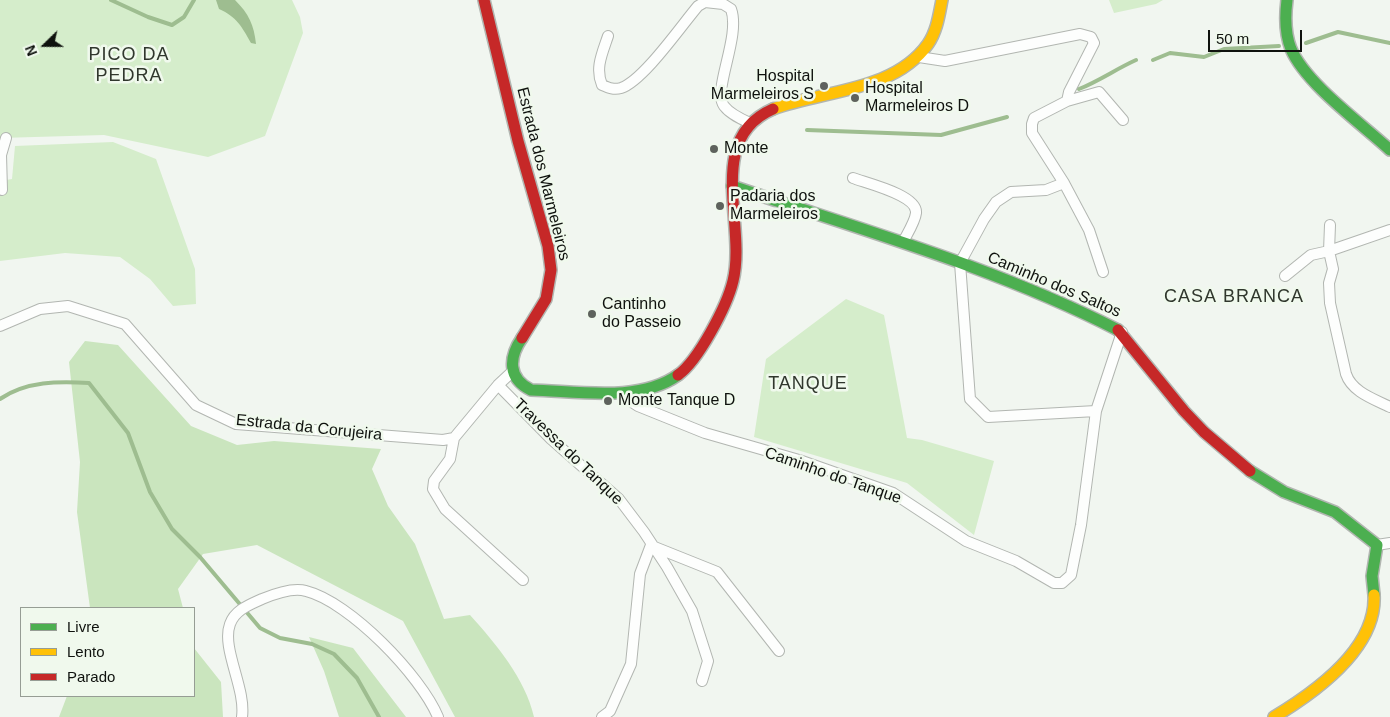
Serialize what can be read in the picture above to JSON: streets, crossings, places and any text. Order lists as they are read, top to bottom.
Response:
{
  "streets": {
    "main road": ["Estrada dos Marmeleiros", "Caminho dos Saltos"],
    "street": ["Estrada da Corujeira", "Travessa do Tanque", "Caminho do Tanque"]
  },
  "districts": ["PICO DA PEDRA", "CASA BRANCA", "TANQUE"],
  "places": [
    "Hospital Marmeleiros S",
    "Hospital Marmeleiros D",
    "Monte",
    "Padaria dos Marmeleiros",
    "Cantinho do Passeio",
    "Monte Tanque D"
  ],
  "legend": ["Livre", "Lento", "Parado"],
  "scale_bar": "50 m",
  "north": "left"
}
